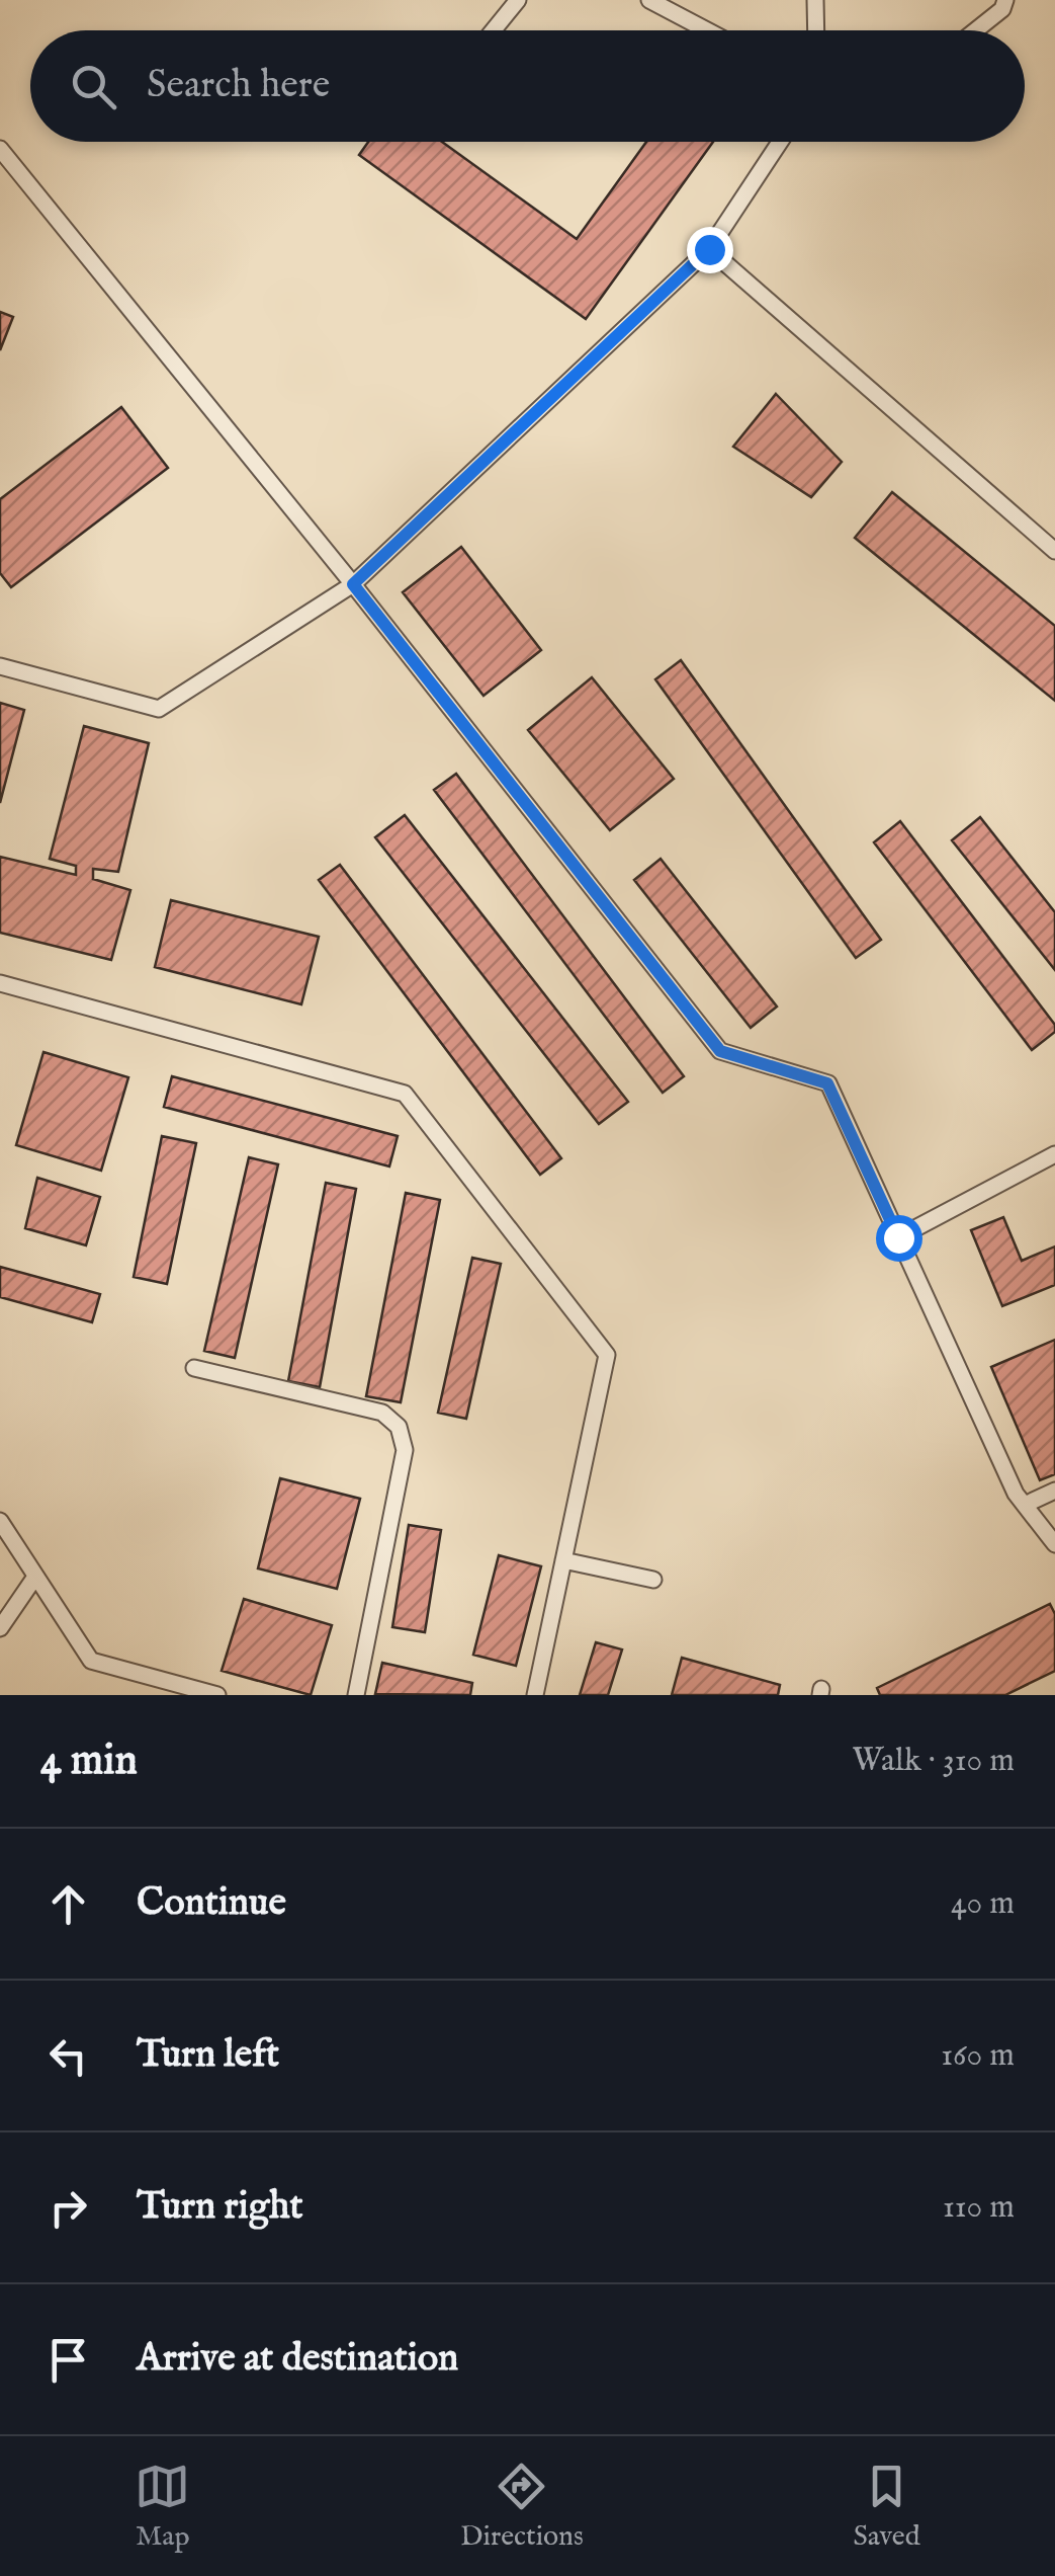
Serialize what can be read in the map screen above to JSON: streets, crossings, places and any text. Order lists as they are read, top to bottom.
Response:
{
  "page": {
    "search": "Search here",
    "heading": ["4 min", "Walk · 310 m"],
    "list": [
      ["Continue", "40 m"],
      ["Turn left", "160 m"],
      ["Turn right", "110 m"],
      "Arrive at destination"
    ],
    "nav": ["Map", "Directions", "Saved"]
  }
}
